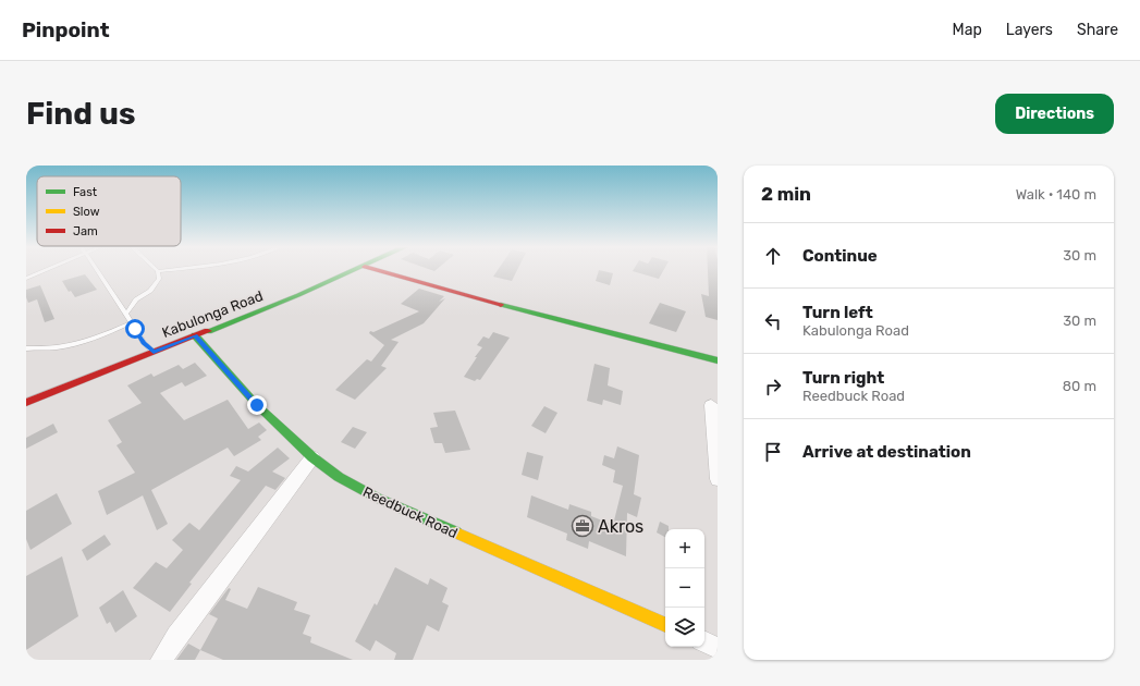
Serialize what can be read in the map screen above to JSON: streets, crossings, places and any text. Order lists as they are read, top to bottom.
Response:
{
  "streets": {
    "street": ["Kabulonga Road", "Reedbuck Road"]
  },
  "crossings": [
    ["Kabulonga Road", "Reedbuck Road"]
  ],
  "places": {
    "office": ["Akros"]
  },
  "legend": ["Fast", "Slow", "Jam"],
  "page": {
    "header": "Pinpoint",
    "nav": ["Map", "Layers", "Share"],
    "buttons": "Directions",
    "title": "Find us",
    "heading": ["2 min", "Walk · 140 m"],
    "list": [
      ["Continue", "30 m"],
      ["Turn left", "Kabulonga Road", "30 m"],
      ["Turn right", "Reedbuck Road", "80 m"],
      "Arrive at destination"
    ],
    "map_buttons": ["+", "−"]
  }
}
